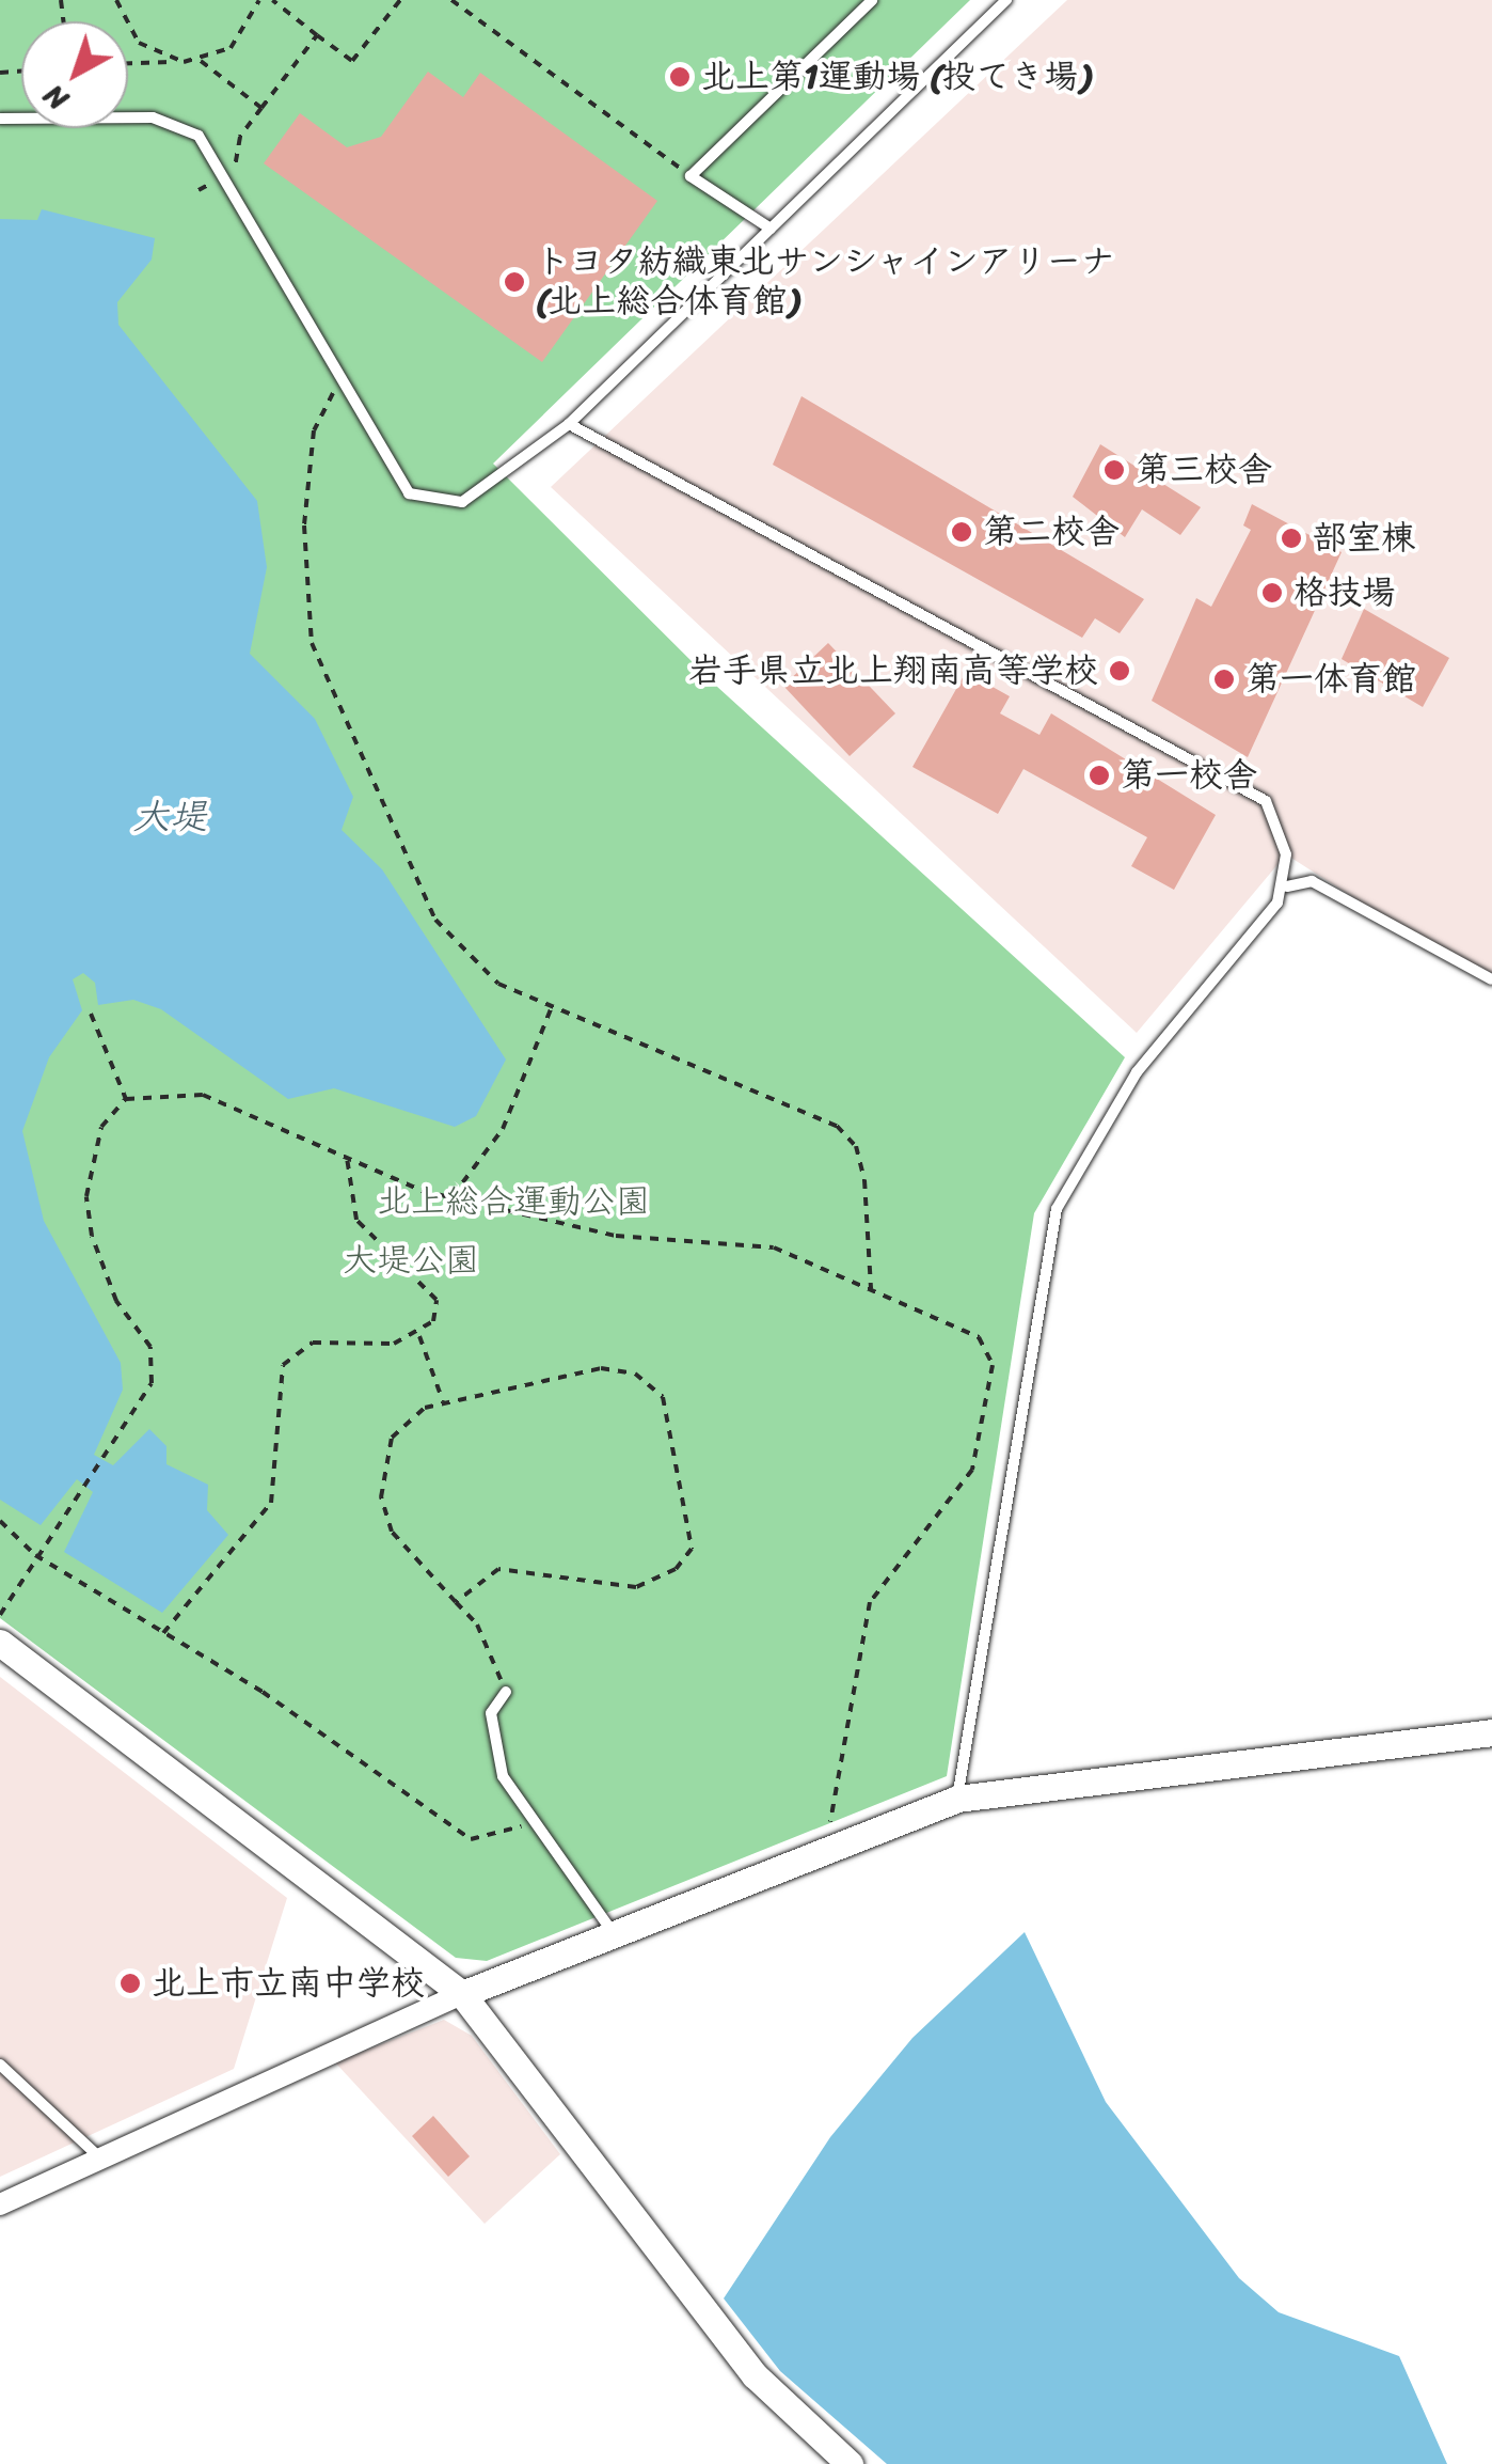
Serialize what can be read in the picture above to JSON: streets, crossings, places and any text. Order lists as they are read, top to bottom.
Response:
{
  "water": ["大堤"],
  "parks": ["北上総合運動公園", "大堤公園"],
  "places": [
    "北上第1運動場 (投てき場)",
    "トヨタ紡織東北サンシャインアリーナ (北上総合体育館)",
    "第三校舎",
    "第二校舎",
    "部室棟",
    "格技場",
    "岩手県立北上翔南高等学校",
    "第一体育館",
    "第一校舎",
    "北上市立南中学校"
  ],
  "north": "bottom left"
}
